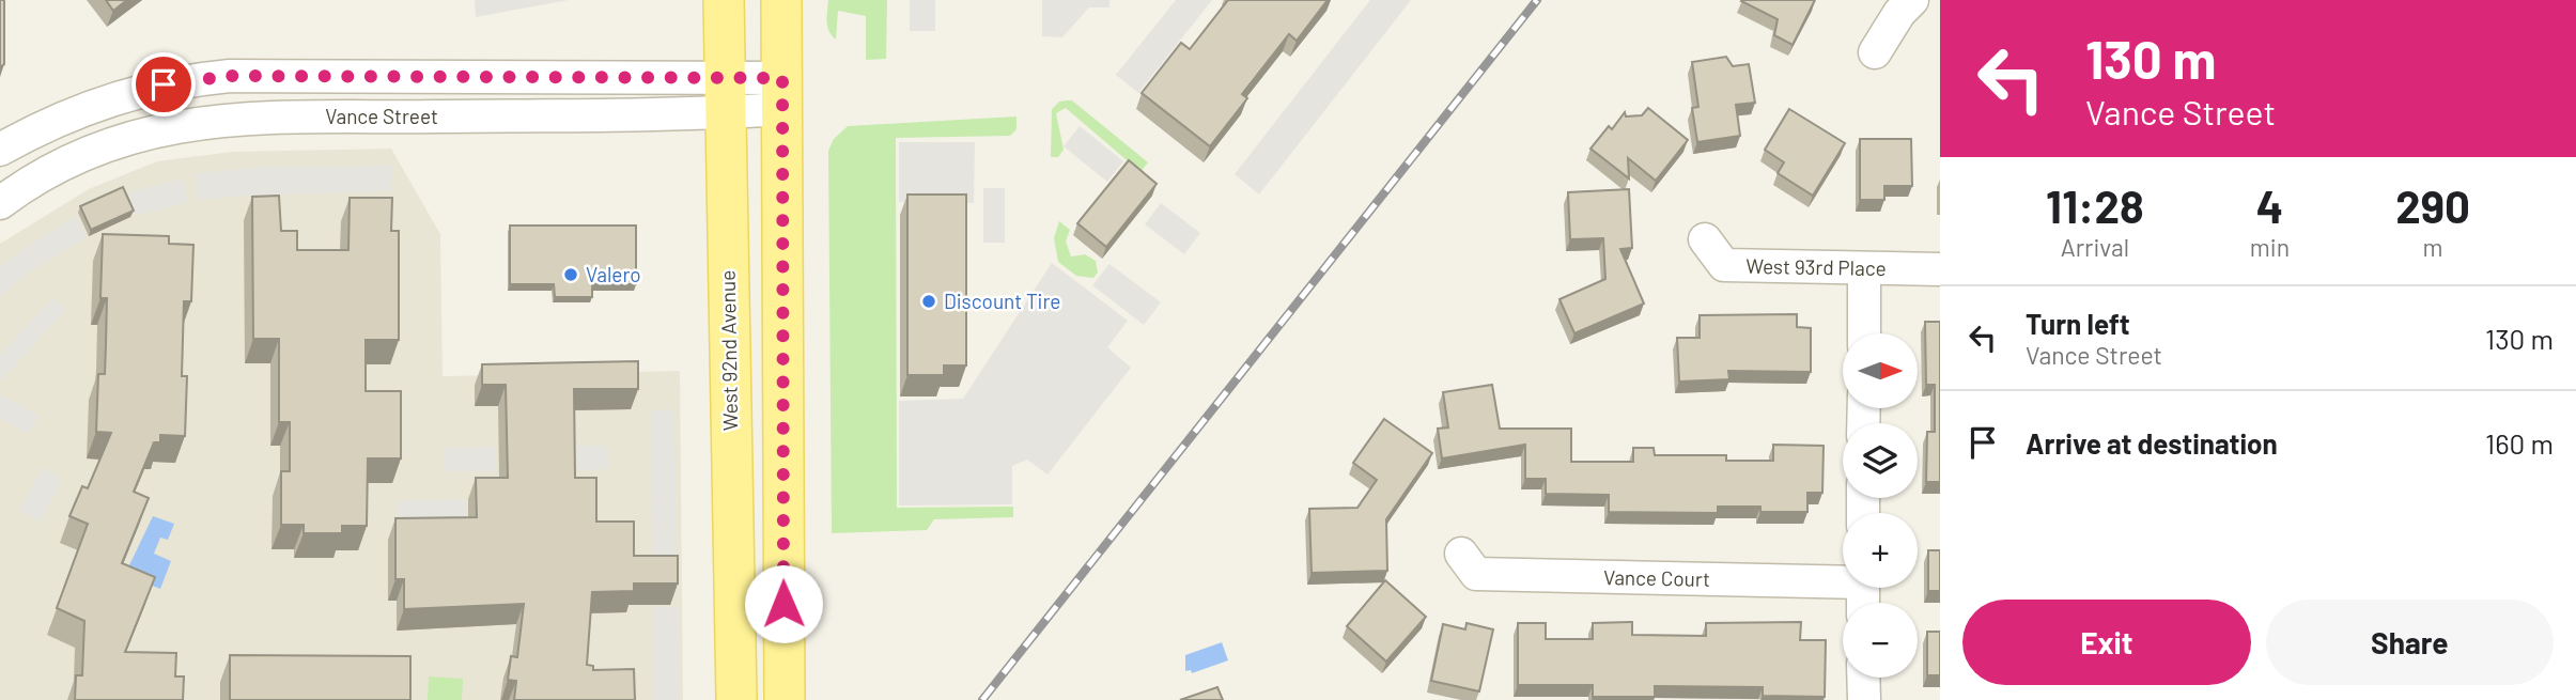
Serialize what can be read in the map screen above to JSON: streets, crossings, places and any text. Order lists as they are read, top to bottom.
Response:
{
  "streets": {
    "main road": ["West 92nd Avenue"],
    "street": ["Vance Street", "West 93rd Place", "Vance Court"]
  },
  "crossings": [
    ["Vance Street", "West 92nd Avenue"]
  ],
  "places": ["Valero", "Discount Tire"],
  "north": "right",
  "page": {
    "turn": ["130 m", "Vance Street"],
    "eta": [
      "11:28",
      "Arrival",
      "4",
      "min",
      "290",
      "m"
    ],
    "list": [
      {
        "name": "Turn left",
        "note": "Vance Street",
        "value": "130 m"
      },
      {
        "name": "Arrive at destination",
        "value": "160 m"
      }
    ],
    "map_buttons": ["+", "−"],
    "buttons": ["Exit", "Share"]
  }
}
